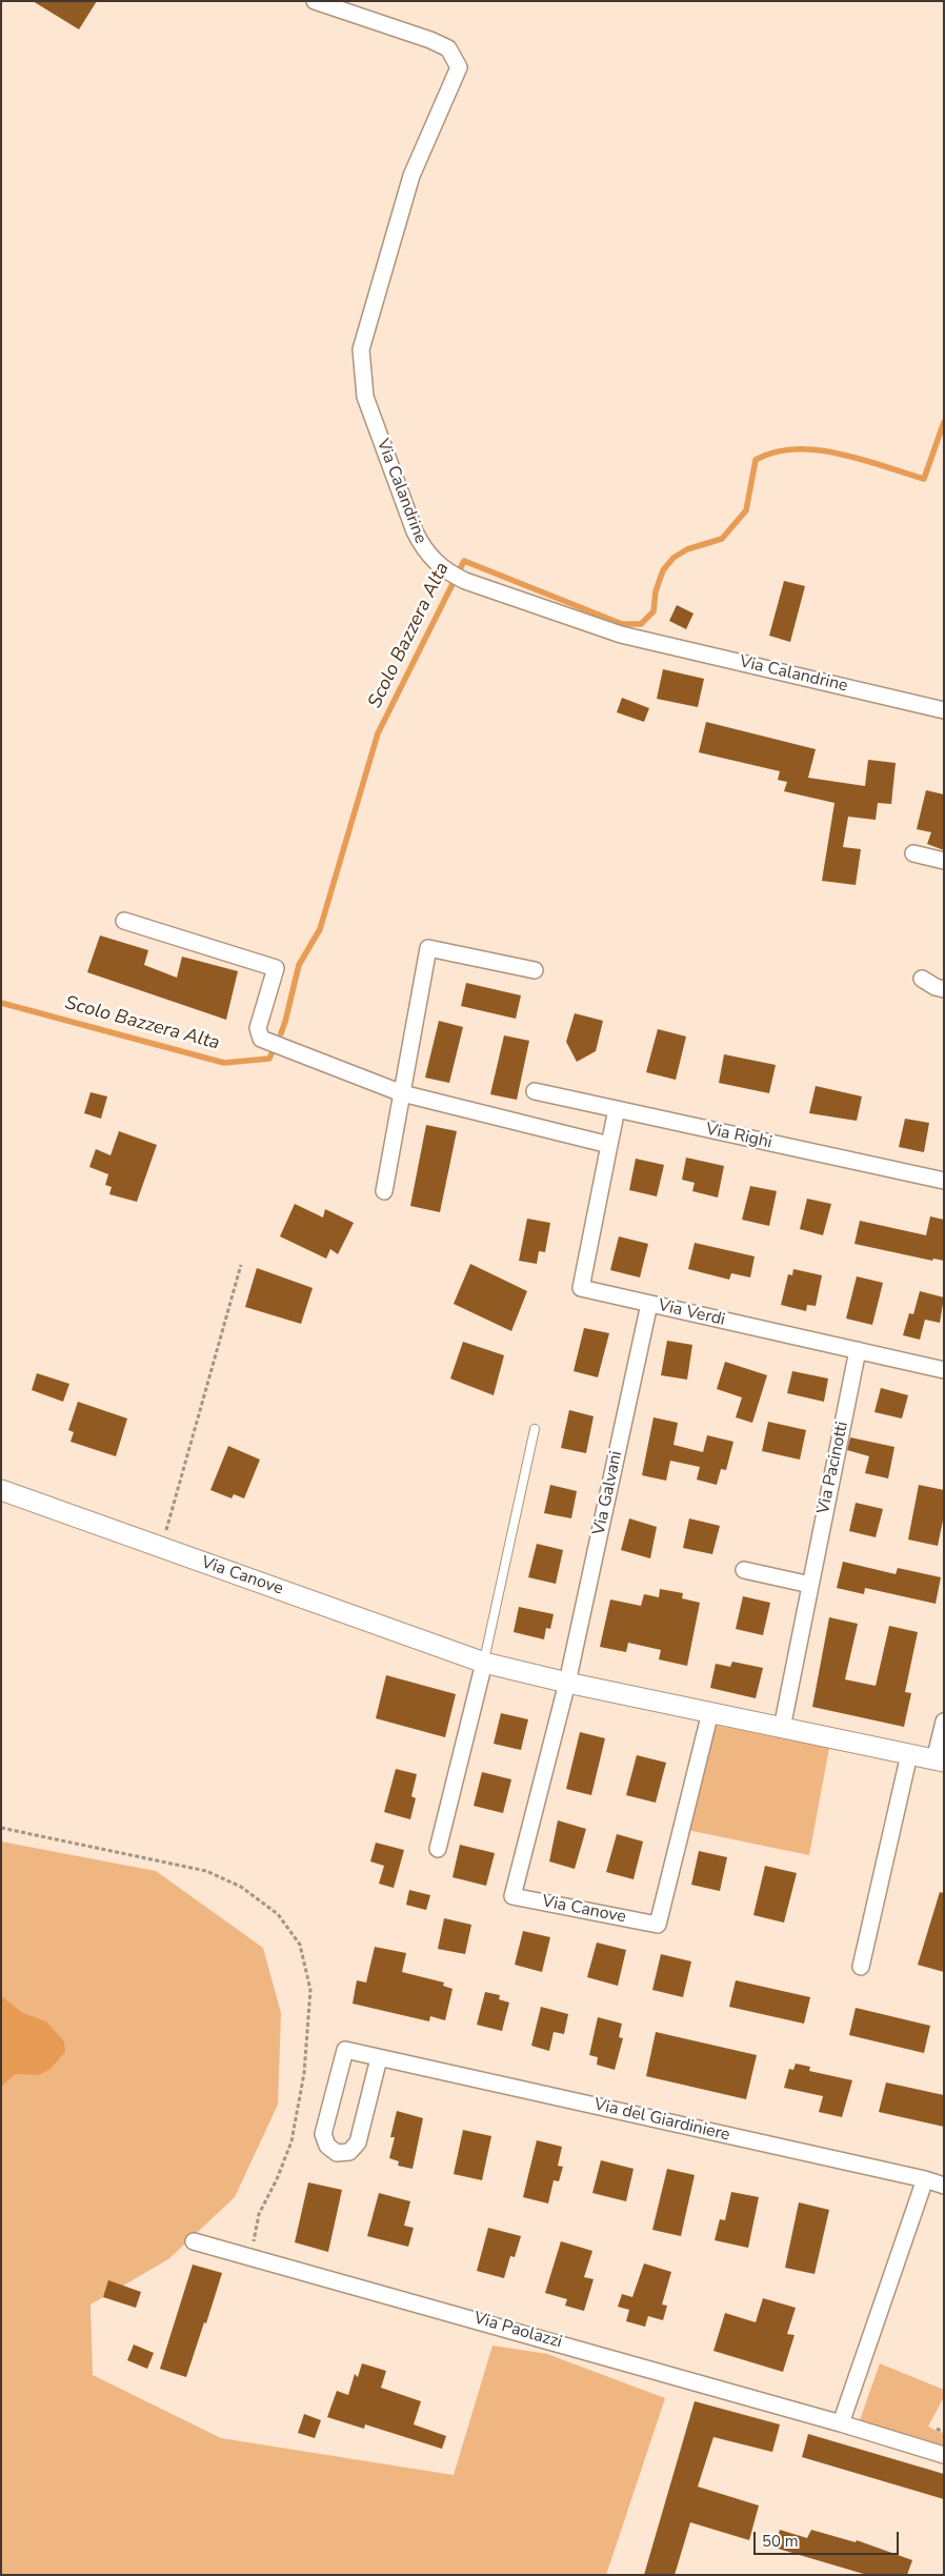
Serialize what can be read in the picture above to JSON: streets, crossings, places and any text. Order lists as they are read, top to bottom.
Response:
{
  "streets": {
    "street": [
      "Via Calandrine",
      "Via Righi",
      "Via Verdi",
      "Via Pacinotti",
      "Via Galvani",
      "Via Canove",
      "Via del Giardiniere",
      "Via Paolazzi"
    ]
  },
  "crossings": [
    ["Via Righi", "Via Verdi"],
    ["Via Verdi", "Via Pacinotti"],
    ["Via Verdi", "Via Galvani"],
    ["Via Pacinotti", "Via Canove"],
    ["Via Galvani", "Via Canove"]
  ],
  "water": ["Scolo Bazzera Alta"],
  "scale_bar": "50 m"
}
